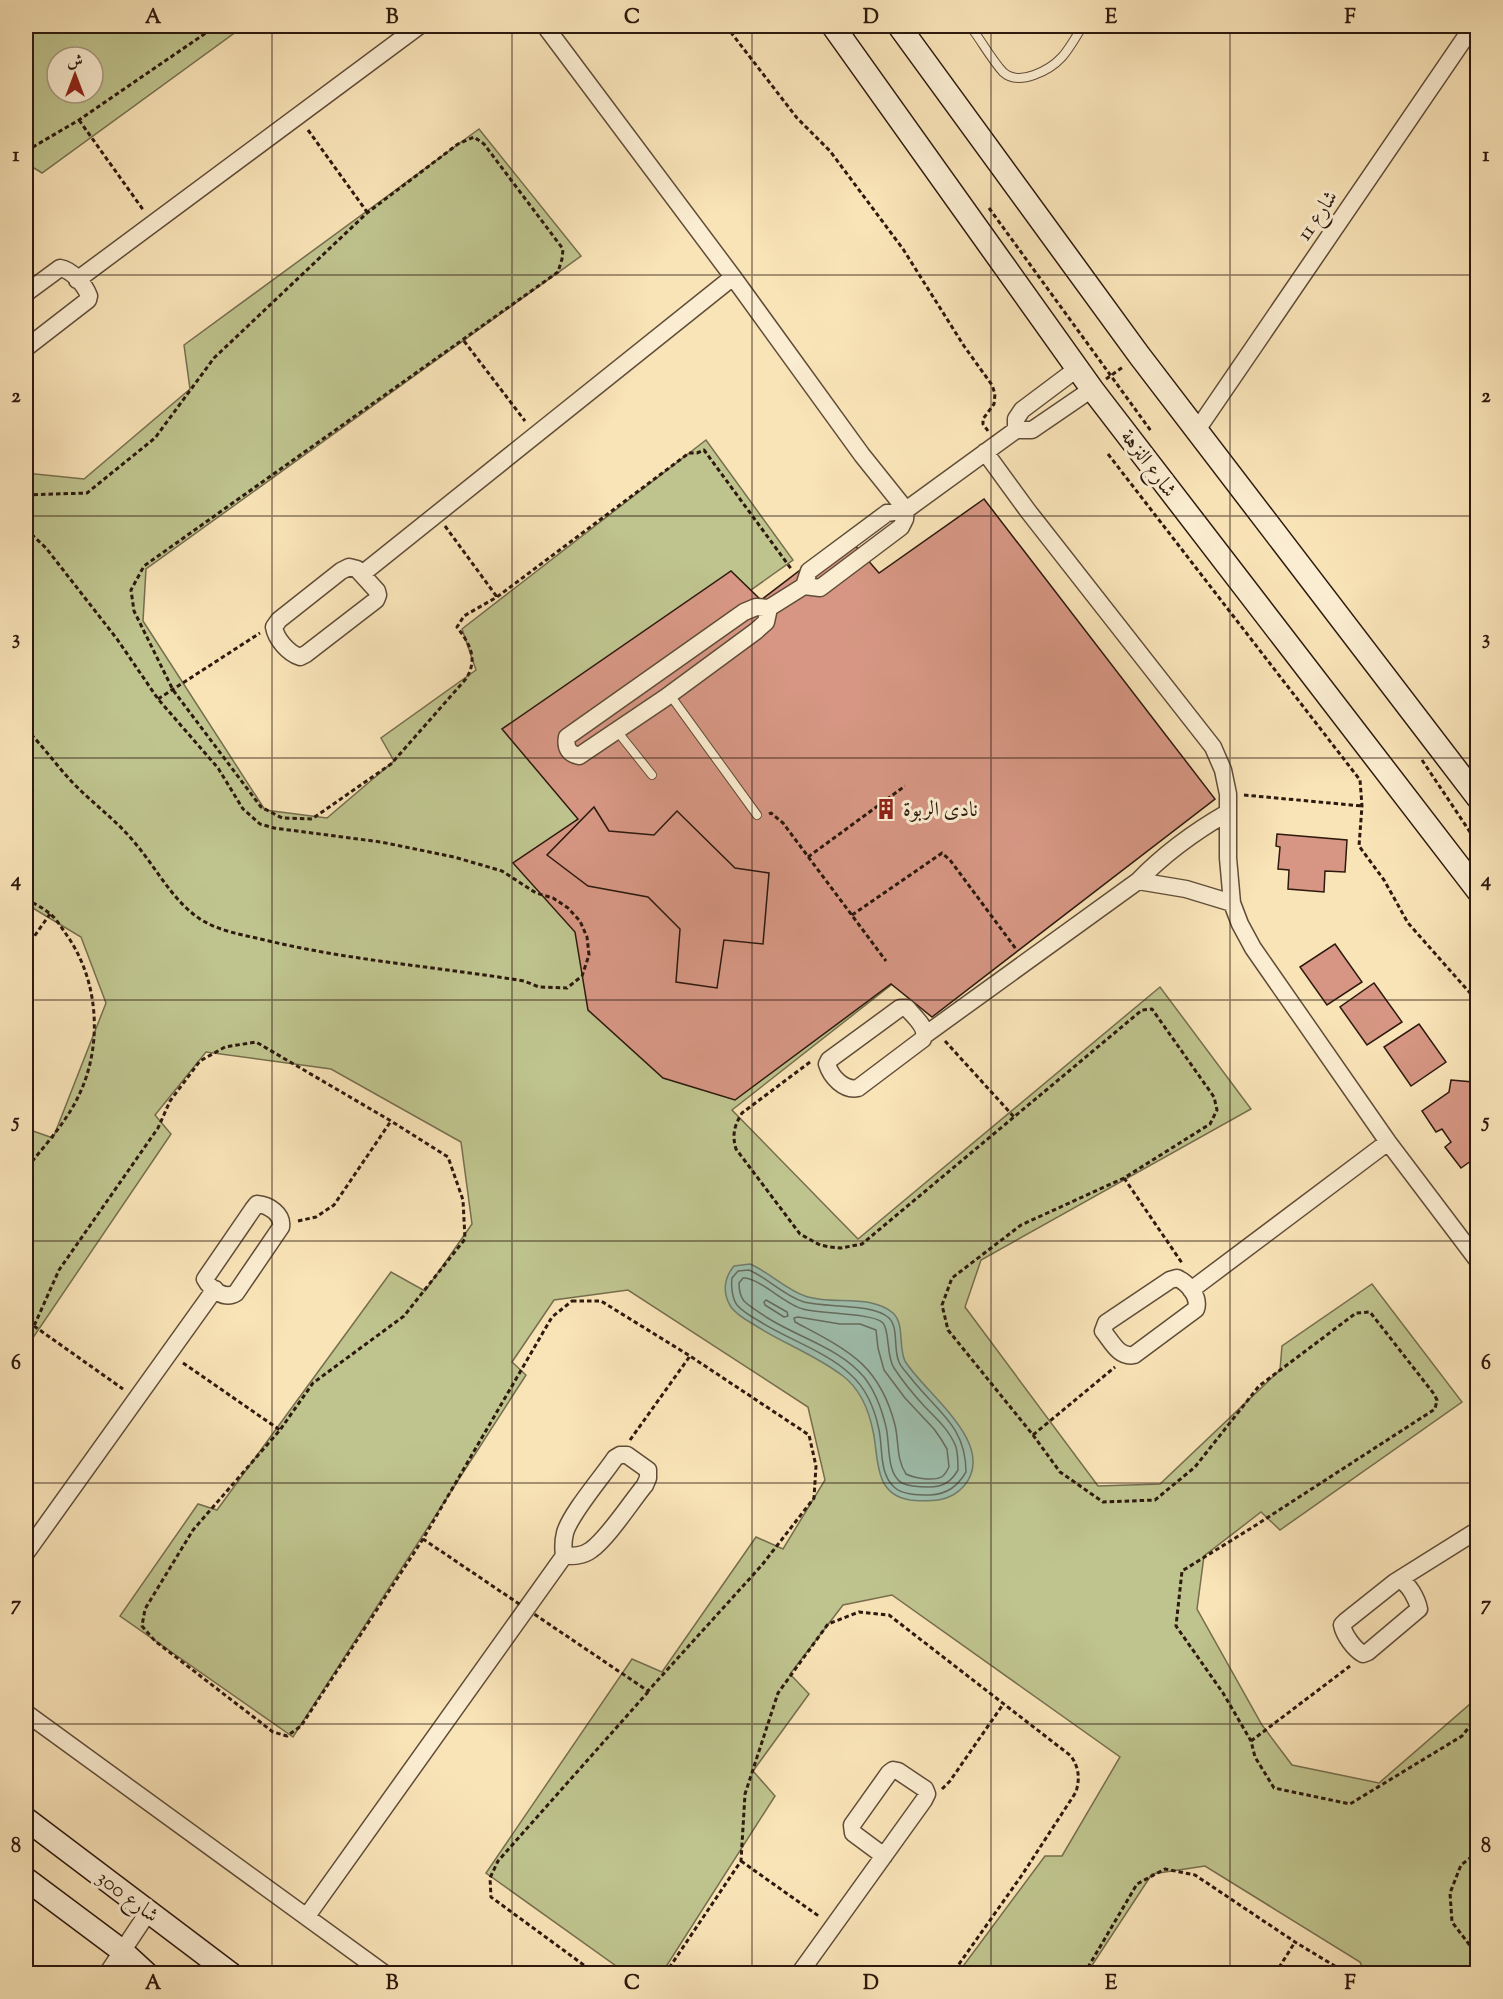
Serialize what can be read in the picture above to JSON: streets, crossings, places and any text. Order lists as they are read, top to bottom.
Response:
{
  "streets": {
    "main road": ["شارع النزهة", "شارع 300"],
    "street": ["شارع 11"]
  },
  "places": {
    "building": ["نادى الربوة"]
  },
  "north": "top",
  "grid": {
    "columns": [
      "A",
      "B",
      "C",
      "D",
      "E",
      "F"
    ],
    "rows": [
      "1",
      "2",
      "3",
      "4",
      "5",
      "6",
      "7",
      "8"
    ]
  }
}
